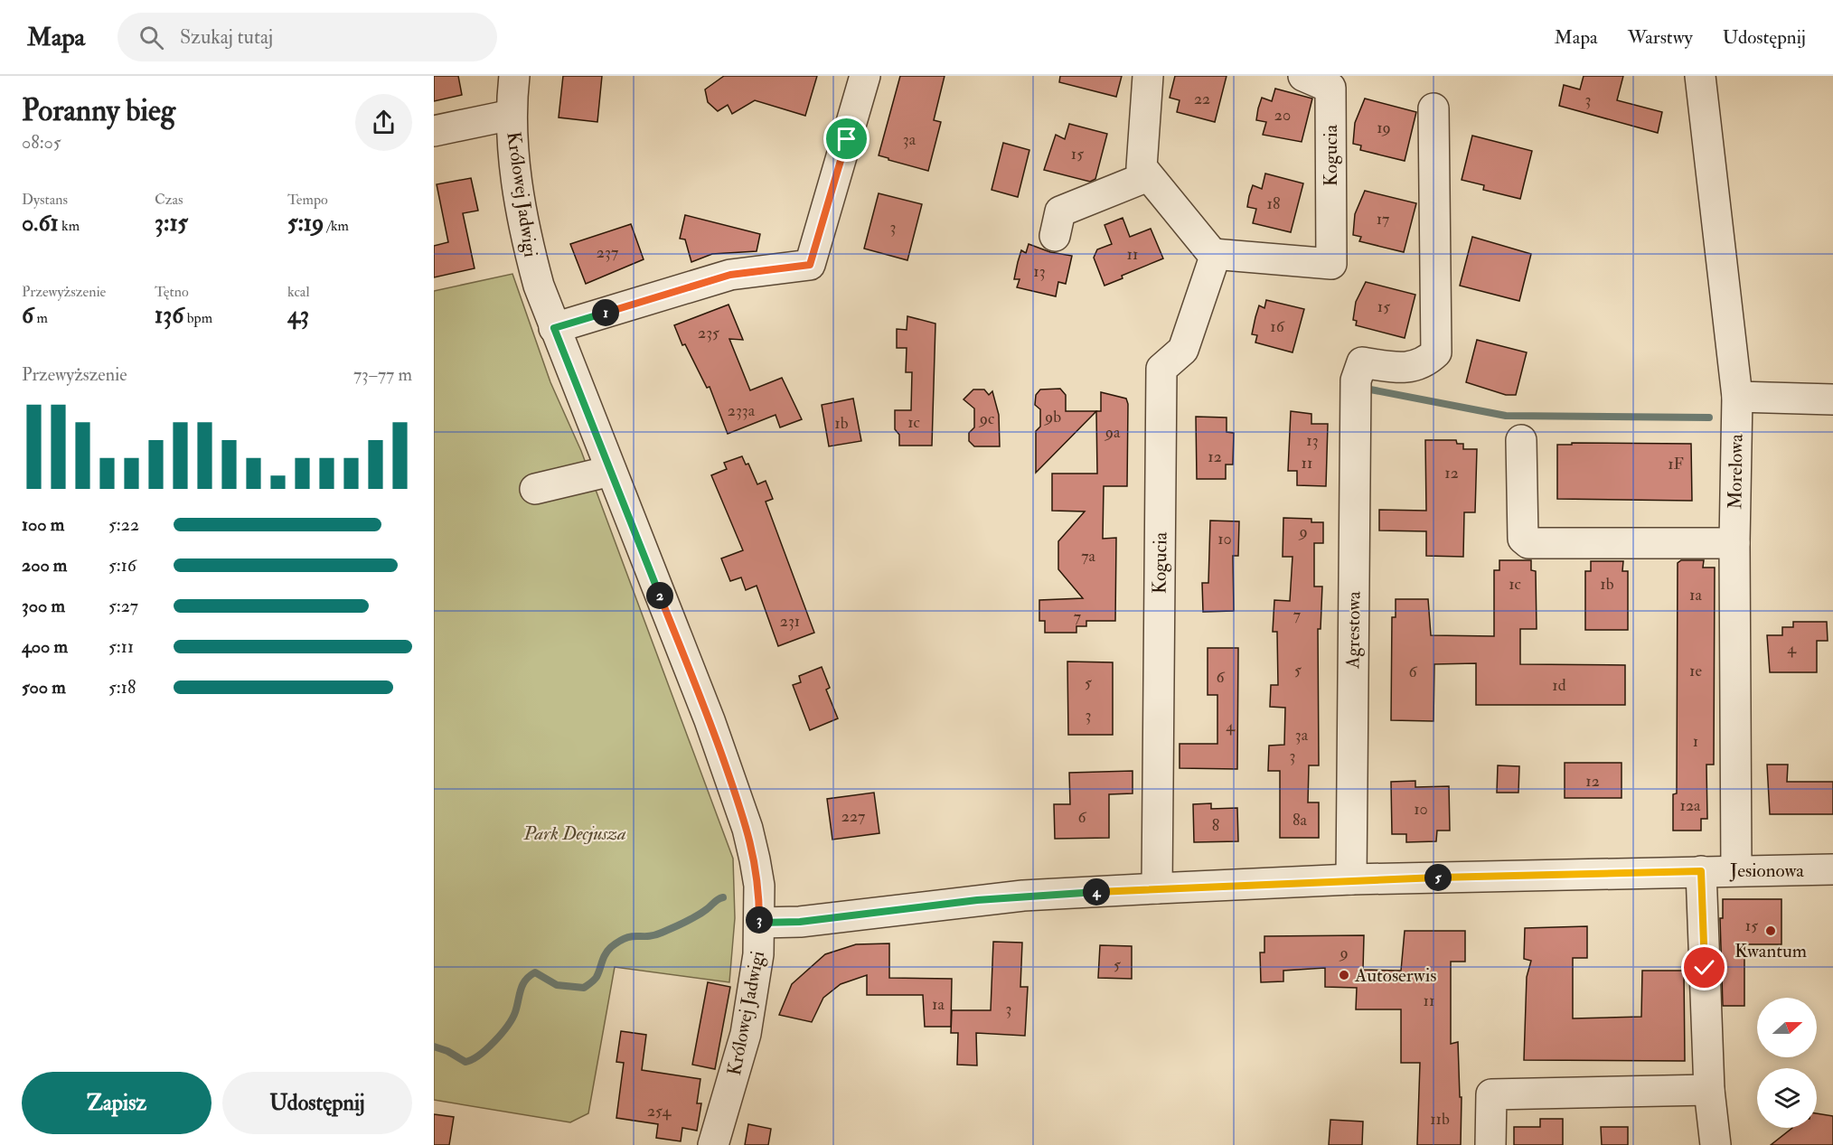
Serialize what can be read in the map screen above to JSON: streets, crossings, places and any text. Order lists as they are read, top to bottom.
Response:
{
  "streets": {
    "street": [
      "Kogucia",
      "Królowej Jadwigi",
      "Morelowa",
      "Agrestowa",
      "Jesionowa"
    ]
  },
  "crossings": [
    ["Kogucia", "Jesionowa"],
    ["Królowej Jadwigi", "Jesionowa"],
    ["Morelowa", "Jesionowa"],
    ["Agrestowa", "Jesionowa"]
  ],
  "parks": ["Park Decjusza"],
  "places": ["Kwantum", "Autoserwis"],
  "house_numbers": [
    "22",
    "3",
    "20",
    "19",
    "3a",
    "15",
    "18",
    "17",
    "3",
    "237",
    "11",
    "13",
    "15",
    "16",
    "235",
    "233a",
    "9b",
    "9c",
    "1c",
    "1b",
    "9a",
    "13",
    "12",
    "11",
    "1F",
    "12",
    "9",
    "10",
    "7a",
    "1c",
    "1b",
    "1a",
    "7",
    "7",
    "231",
    "4",
    "5",
    "1e",
    "6",
    "6",
    "5",
    "1d",
    "3",
    "4",
    "3a",
    "1",
    "3",
    "12",
    "12a",
    "10",
    "227",
    "6",
    "8a",
    "8",
    "15",
    "9",
    "5",
    "11",
    "1a",
    "3",
    "254",
    "11b"
  ],
  "north": "right",
  "page": {
    "header": "Mapa",
    "search": "Szukaj tutaj",
    "nav": ["Mapa", "Warstwy", "Udostępnij"],
    "heading": ["Poranny bieg", "08:05"],
    "stats": [
      ["Dystans", "0.61 km"],
      ["Czas", "3:15"],
      ["Tempo", "5:19 /km"],
      ["Przewyższenie", "6 m"],
      ["Tętno", "136 bpm"],
      ["kcal", "43"]
    ],
    "pins": [
      "1",
      "2",
      "5",
      "4",
      "3"
    ],
    "chart": ["Przewyższenie", "73–77 m"],
    "list": [
      {
        "name": "100 m",
        "note": "5:22"
      },
      {
        "name": "200 m",
        "note": "5:16"
      },
      {
        "name": "300 m",
        "note": "5:27"
      },
      {
        "name": "400 m",
        "note": "5:11"
      },
      {
        "name": "500 m",
        "note": "5:18"
      }
    ],
    "buttons": ["Zapisz", "Udostępnij"]
  }
}
